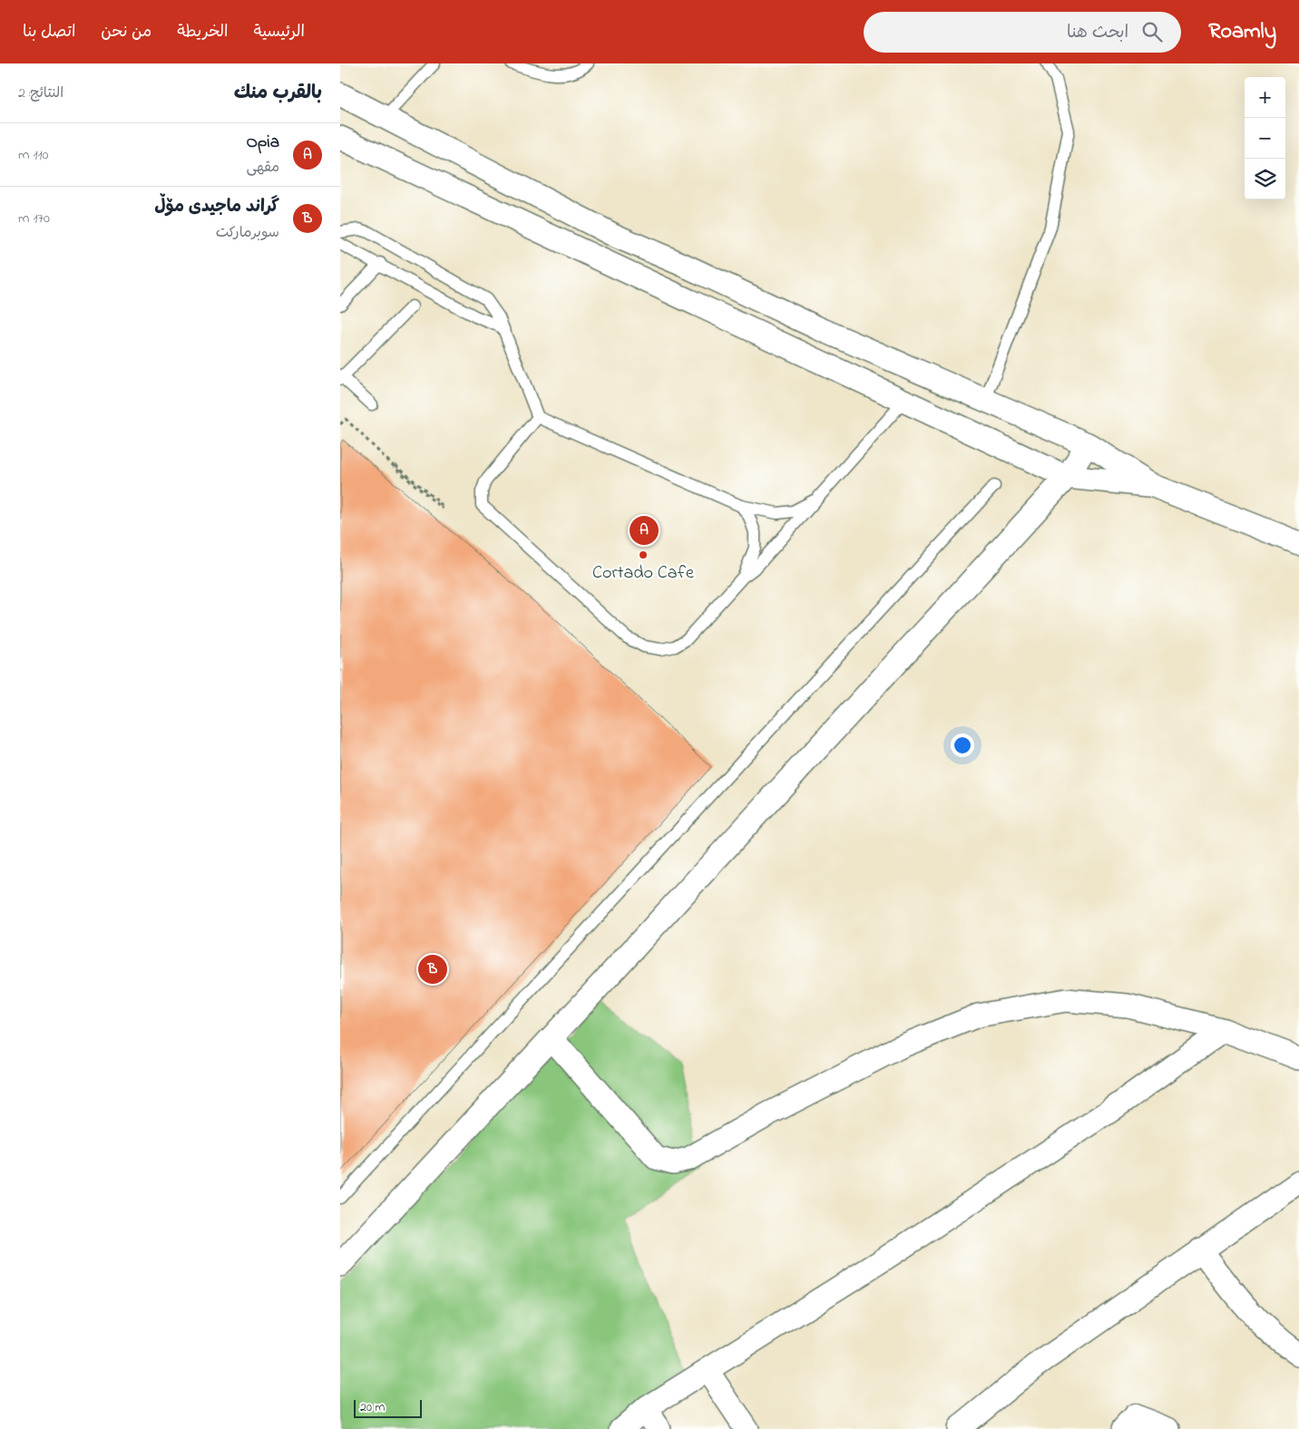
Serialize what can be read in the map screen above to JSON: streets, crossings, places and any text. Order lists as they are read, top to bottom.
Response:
{
  "places": ["Cortado Cafe"],
  "scale_bar": "20 m",
  "page": {
    "header": "Roamly",
    "search": "ابحث هنا",
    "nav": [
      "الرئيسية",
      "الخريطة",
      "من نحن",
      "اتصل بنا"
    ],
    "heading": ["بالقرب منك", "النتائج: 2"],
    "map_buttons": ["+", "−"],
    "list": [
      {
        "mark": "A",
        "name": "Opia",
        "note": "مقهى",
        "value": "110 m"
      },
      {
        "mark": "B",
        "name": "گراند ماجیدی مۆڵ",
        "note": "سوبرماركت",
        "value": "170 m"
      }
    ],
    "pins": ["A", "B"],
    "scale": "20 m"
  }
}
